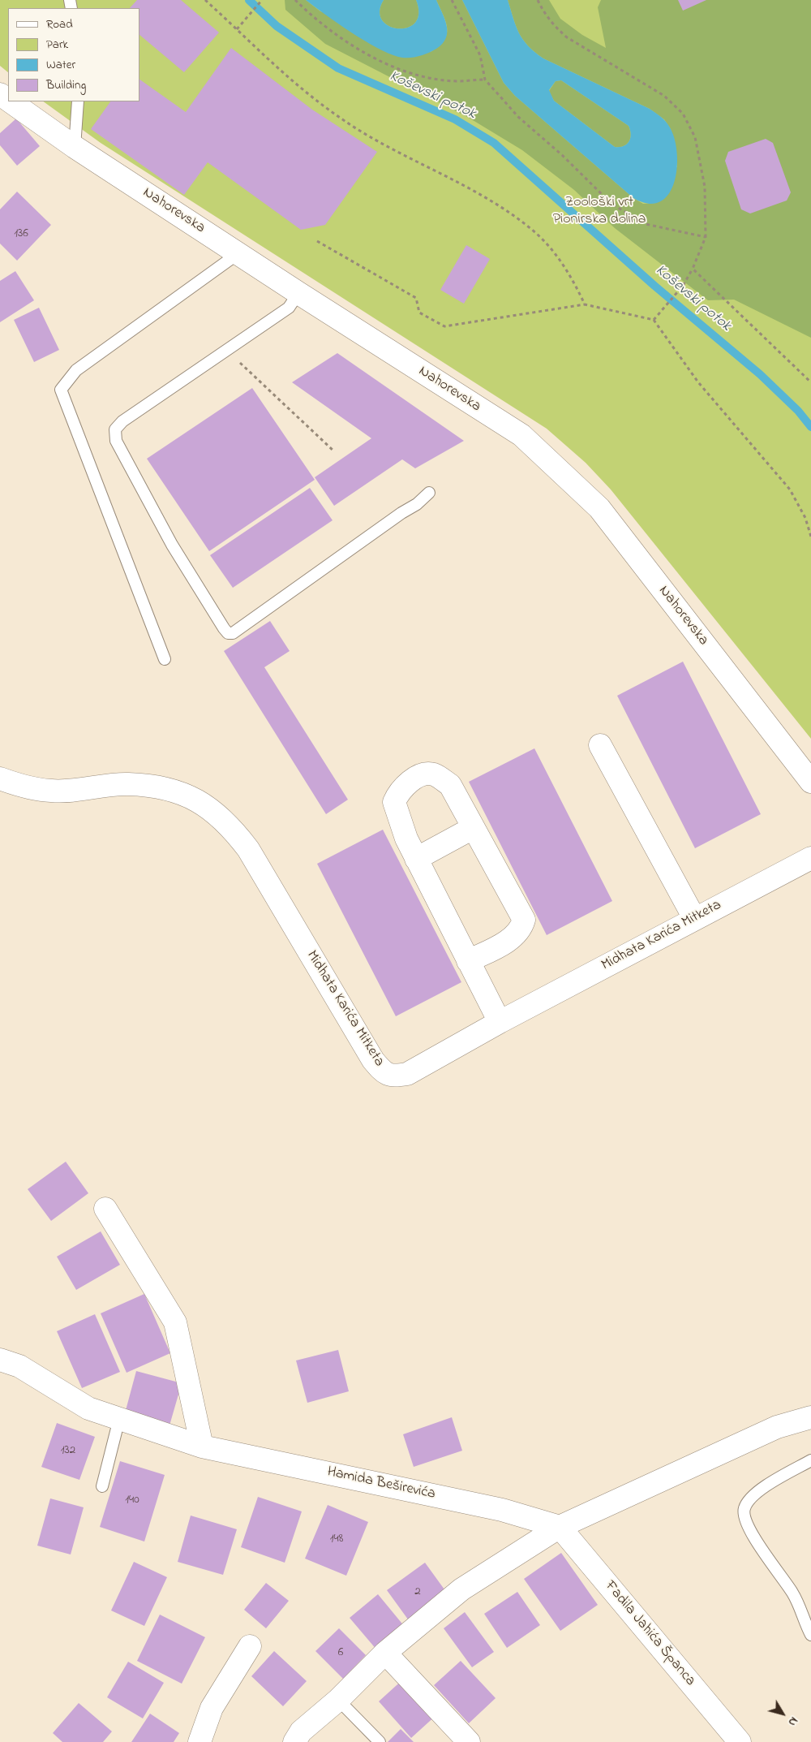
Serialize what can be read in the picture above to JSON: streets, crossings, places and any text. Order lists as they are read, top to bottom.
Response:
{
  "streets": {
    "street": [
      "Nahorevska",
      "Midhata Karića Mitketa",
      "Hamida Beširevića",
      "Fadila Jahića Španca"
    ]
  },
  "crossings": [
    ["Hamida Beširevića", "Fadila Jahića Španca"]
  ],
  "water": ["Koševski potok"],
  "parks": ["Zoološki vrt Pionirska dolina"],
  "house_numbers": [
    "136",
    "132",
    "140",
    "148",
    "2",
    "6"
  ],
  "legend": [
    "Road",
    "Park",
    "Water",
    "Building"
  ],
  "north": "bottom right"
}
